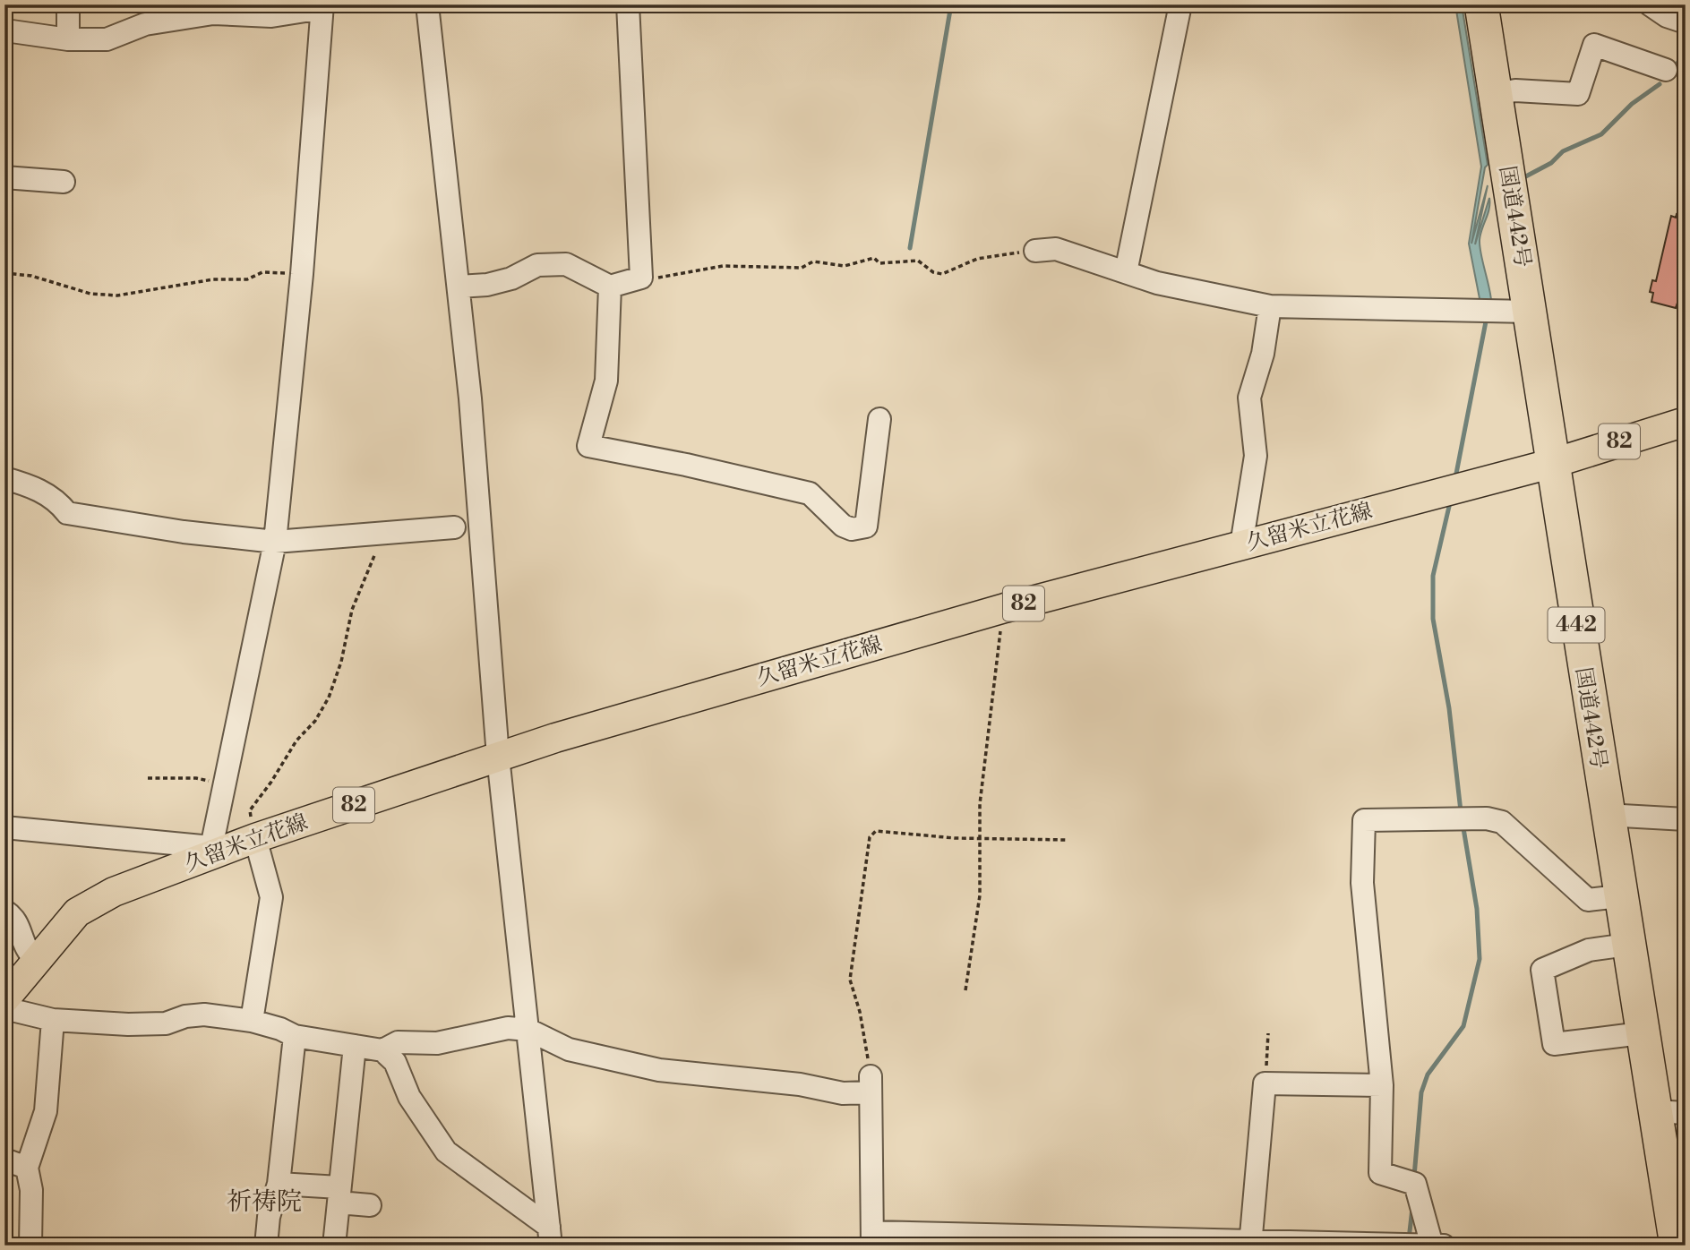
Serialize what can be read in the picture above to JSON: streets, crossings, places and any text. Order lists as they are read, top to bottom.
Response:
{
  "streets": {
    "highway": ["国道442号", "442"],
    "main road": ["82", "久留米立花線"]
  },
  "crossings": [
    ["国道442号", "久留米立花線"]
  ],
  "districts": ["祈祷院"]
}
